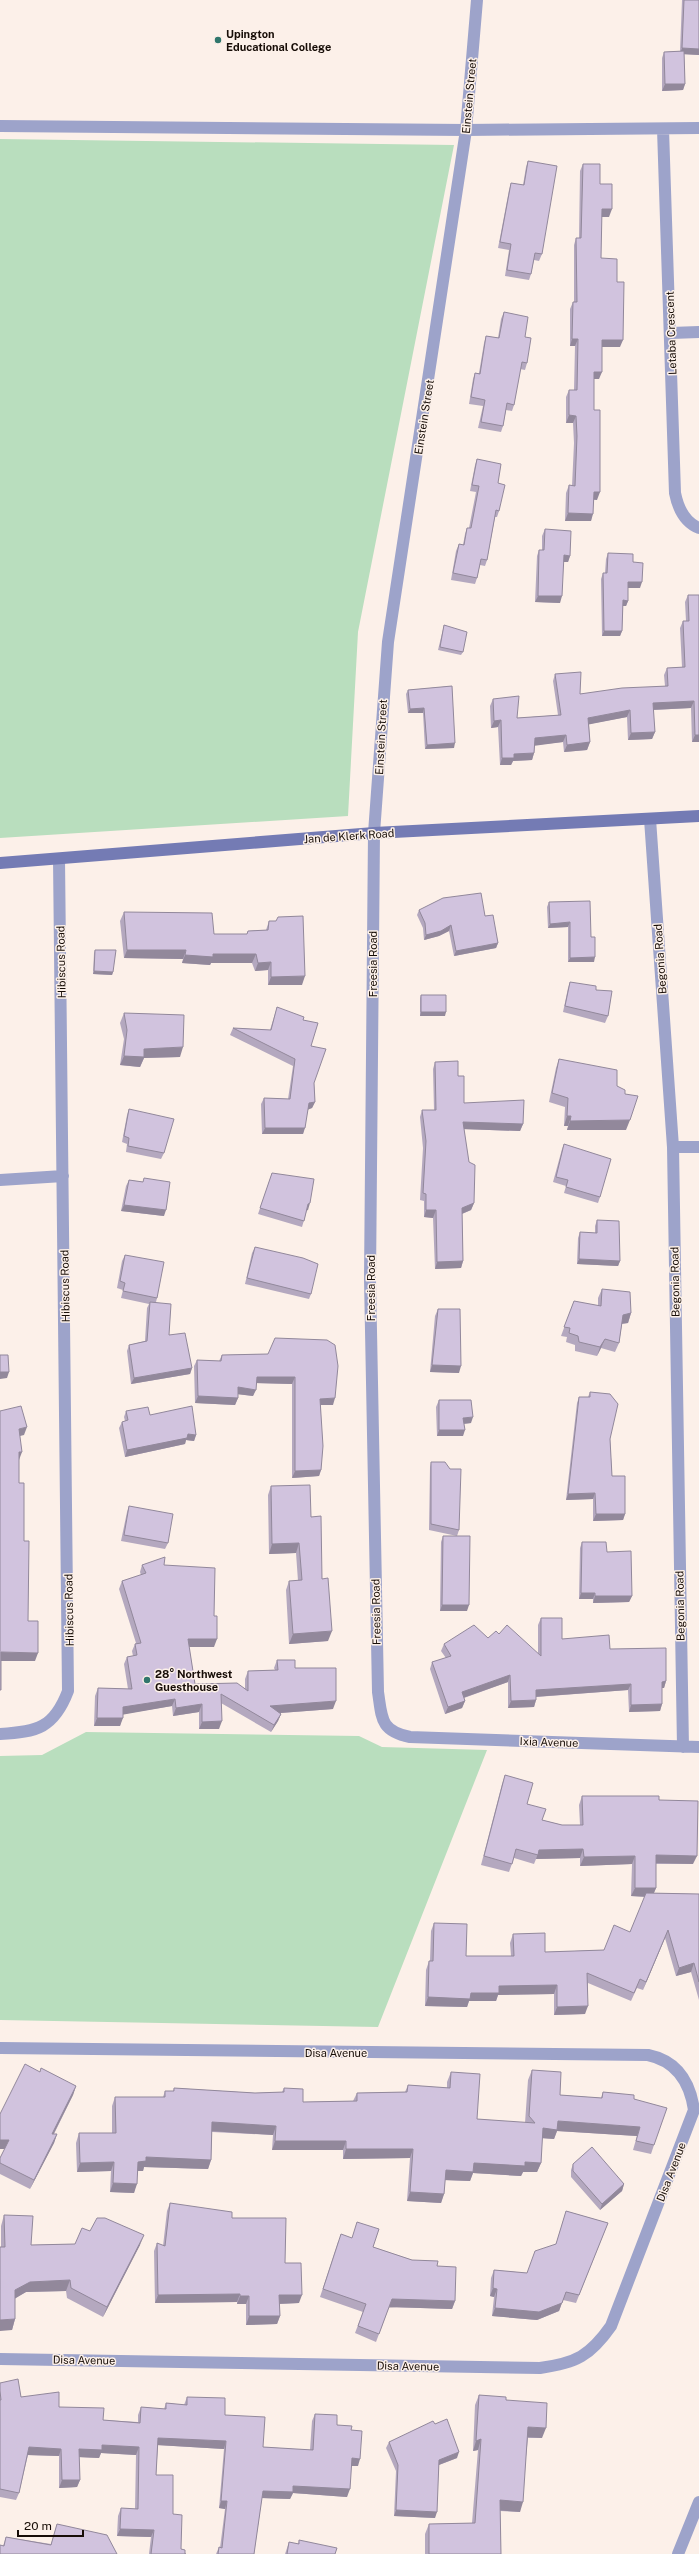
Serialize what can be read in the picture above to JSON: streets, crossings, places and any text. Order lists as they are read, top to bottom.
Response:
{
  "streets": {
    "street": [
      "Einstein Street",
      "Letaba Crescent",
      "Jan de Klerk Road",
      "Begonia Road",
      "Hibiscus Road",
      "Freesia Road",
      "Ixia Avenue",
      "Disa Avenue"
    ]
  },
  "crossings": [
    ["Einstein Street", "Jan de Klerk Road"],
    ["Einstein Street", "Freesia Road"],
    ["Jan de Klerk Road", "Begonia Road"],
    ["Jan de Klerk Road", "Hibiscus Road"],
    ["Jan de Klerk Road", "Freesia Road"],
    ["Begonia Road", "Ixia Avenue"],
    ["Freesia Road", "Ixia Avenue"]
  ],
  "places": ["Upington Educational College", "28° Northwest Guesthouse"],
  "scale_bar": "20 m"
}
